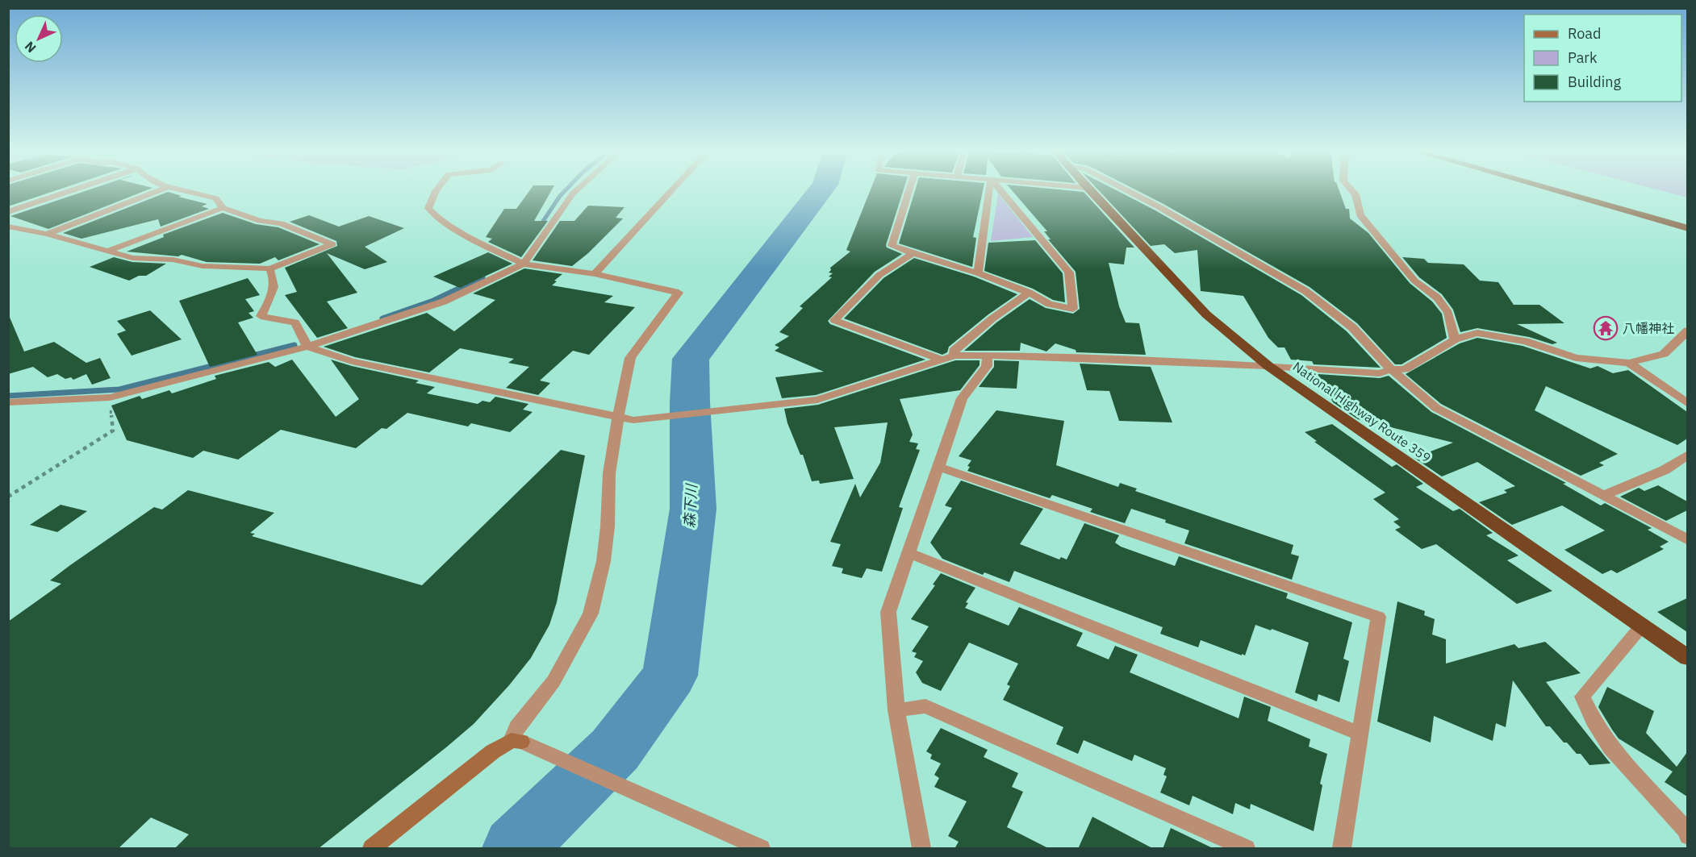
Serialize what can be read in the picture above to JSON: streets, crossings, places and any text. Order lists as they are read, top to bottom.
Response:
{
  "streets": {
    "highway": ["National Highway Route 359"]
  },
  "water": ["森下川"],
  "places": {
    "temple": ["八幡神社"]
  },
  "legend": ["Road", "Park", "Building"],
  "north": "bottom left"
}
